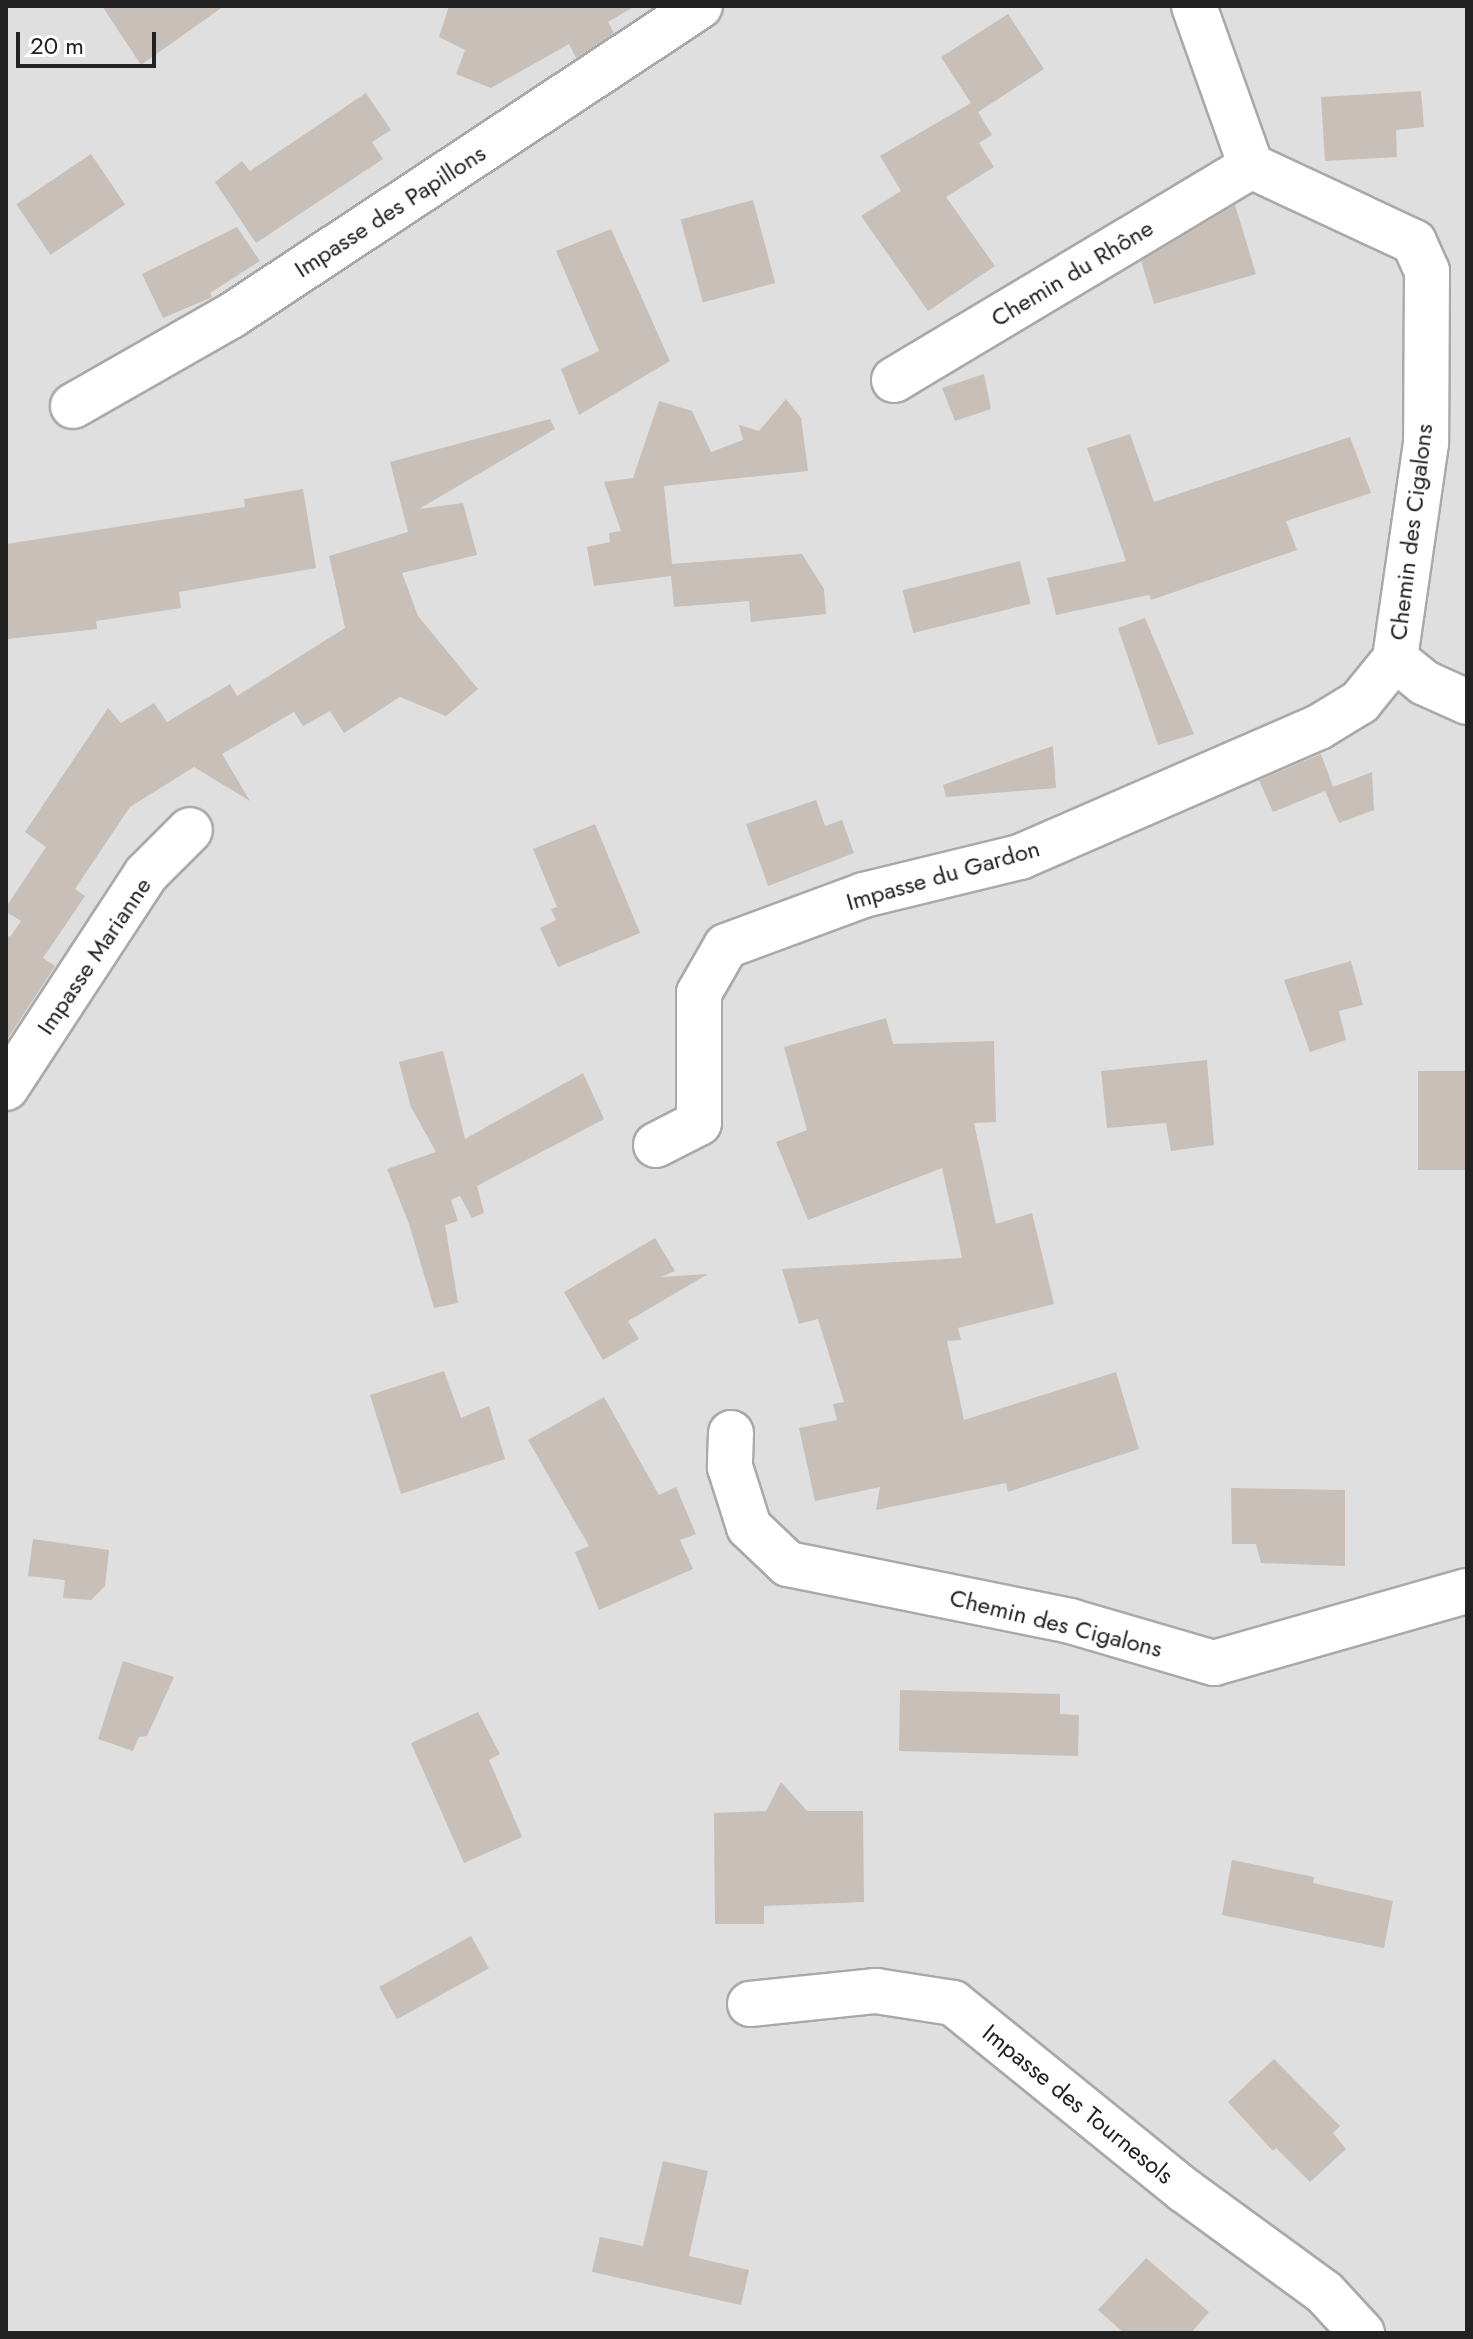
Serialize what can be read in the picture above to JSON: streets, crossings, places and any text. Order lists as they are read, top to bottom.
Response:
{
  "streets": {
    "street": [
      "Impasse des Papillons",
      "Chemin du Rhône",
      "Chemin des Cigalons",
      "Impasse du Gardon",
      "Impasse Marianne",
      "Impasse des Tournesols"
    ]
  },
  "crossings": [
    ["Chemin du Rhône", "Chemin des Cigalons"],
    ["Chemin des Cigalons", "Impasse du Gardon"]
  ],
  "scale_bar": "20 m"
}
